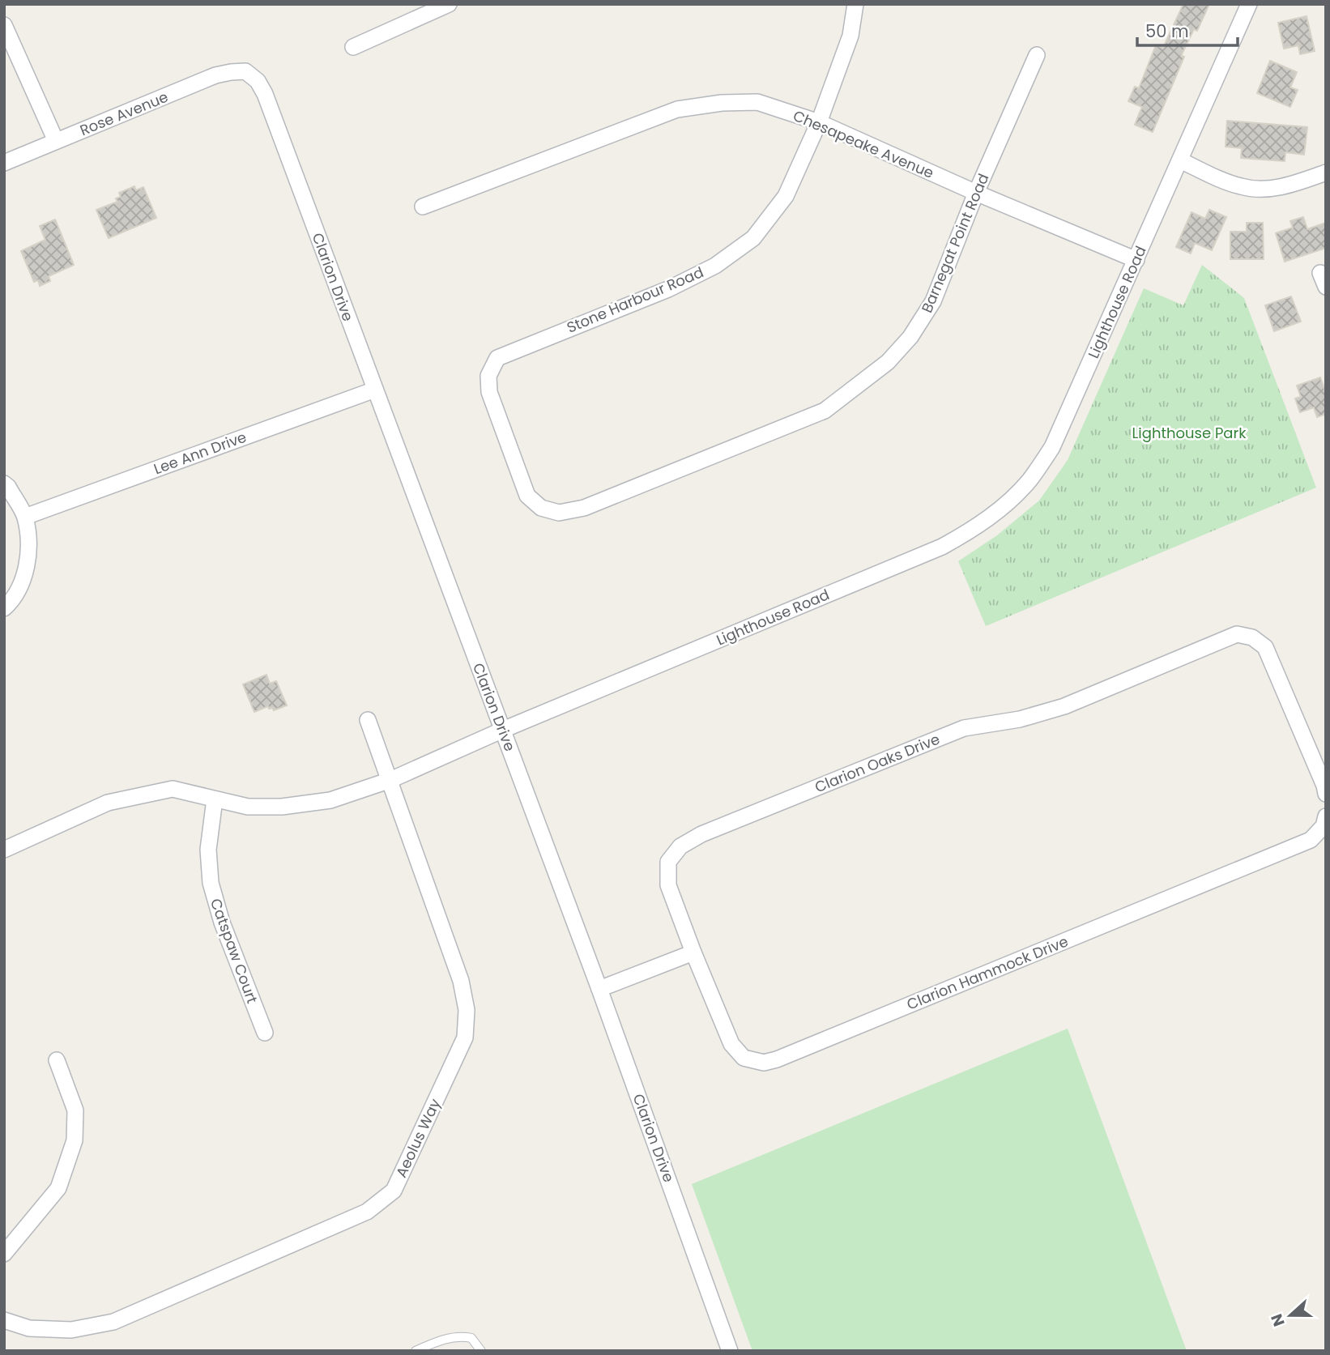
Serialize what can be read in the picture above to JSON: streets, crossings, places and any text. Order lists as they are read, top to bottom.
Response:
{
  "streets": {
    "street": [
      "Rose Avenue",
      "Chesapeake Avenue",
      "Barnegat Point Road",
      "Clarion Drive",
      "Stone Harbour Road",
      "Lighthouse Road",
      "Lee Ann Drive",
      "Clarion Oaks Drive",
      "Catspaw Court",
      "Clarion Hammock Drive",
      "Aeolus Way"
    ]
  },
  "crossings": [
    ["Rose Avenue", "Clarion Drive"],
    ["Chesapeake Avenue", "Barnegat Point Road"],
    ["Chesapeake Avenue", "Stone Harbour Road"],
    ["Chesapeake Avenue", "Lighthouse Road"],
    ["Barnegat Point Road", "Stone Harbour Road"],
    ["Clarion Drive", "Lighthouse Road"],
    ["Clarion Drive", "Lee Ann Drive"],
    ["Lighthouse Road", "Catspaw Court"],
    ["Lighthouse Road", "Aeolus Way"],
    ["Clarion Oaks Drive", "Clarion Hammock Drive"]
  ],
  "parks": ["Lighthouse Park"],
  "scale_bar": "50 m",
  "north": "left"
}
